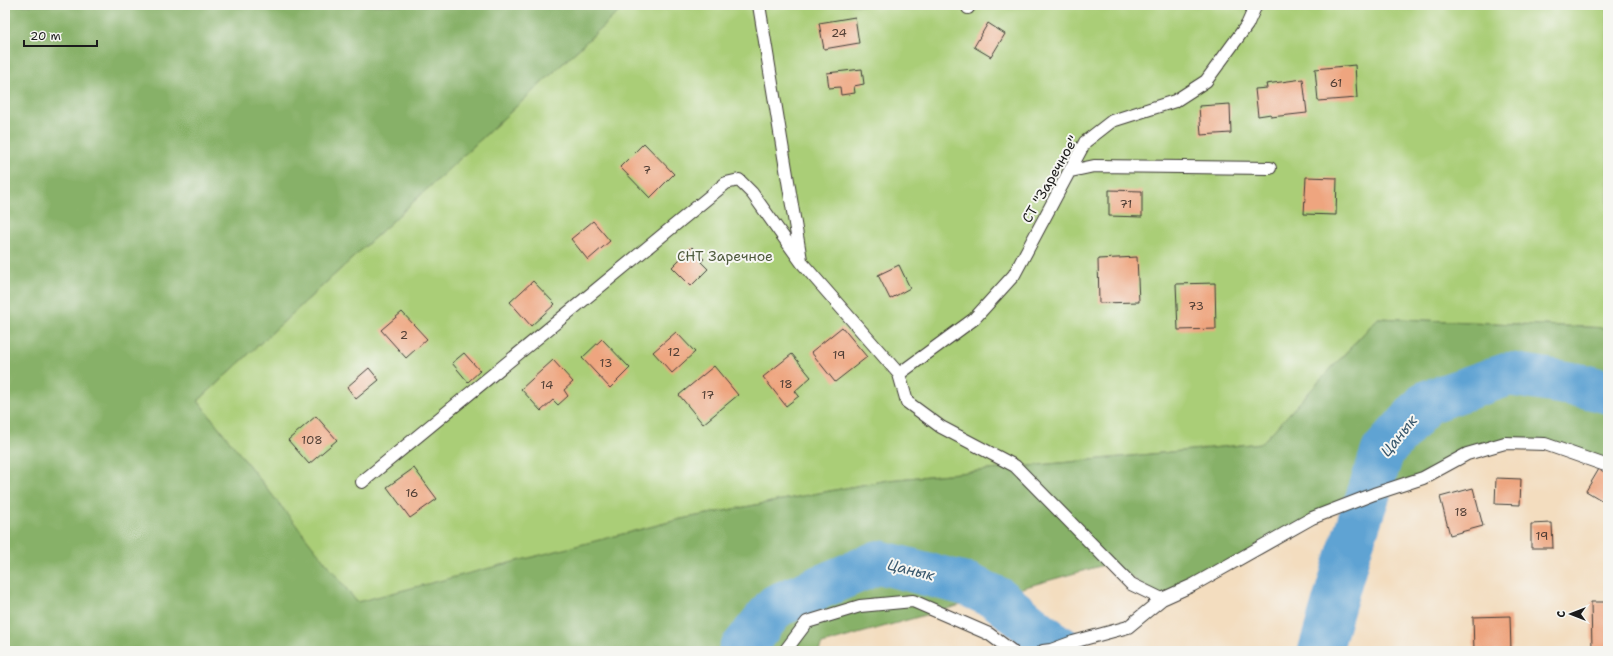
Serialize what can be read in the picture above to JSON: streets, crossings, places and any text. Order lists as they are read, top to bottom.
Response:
{
  "streets": {
    "lane": ["СТ \"Заречное\""]
  },
  "water": ["Цанык"],
  "parks": ["СНТ Заречное"],
  "house_numbers": [
    "24",
    "61",
    "7",
    "71",
    "73",
    "2",
    "12",
    "19",
    "13",
    "18",
    "14",
    "17",
    "108",
    "16",
    "18",
    "19"
  ],
  "scale_bar": "20 m",
  "north": "left"
}
